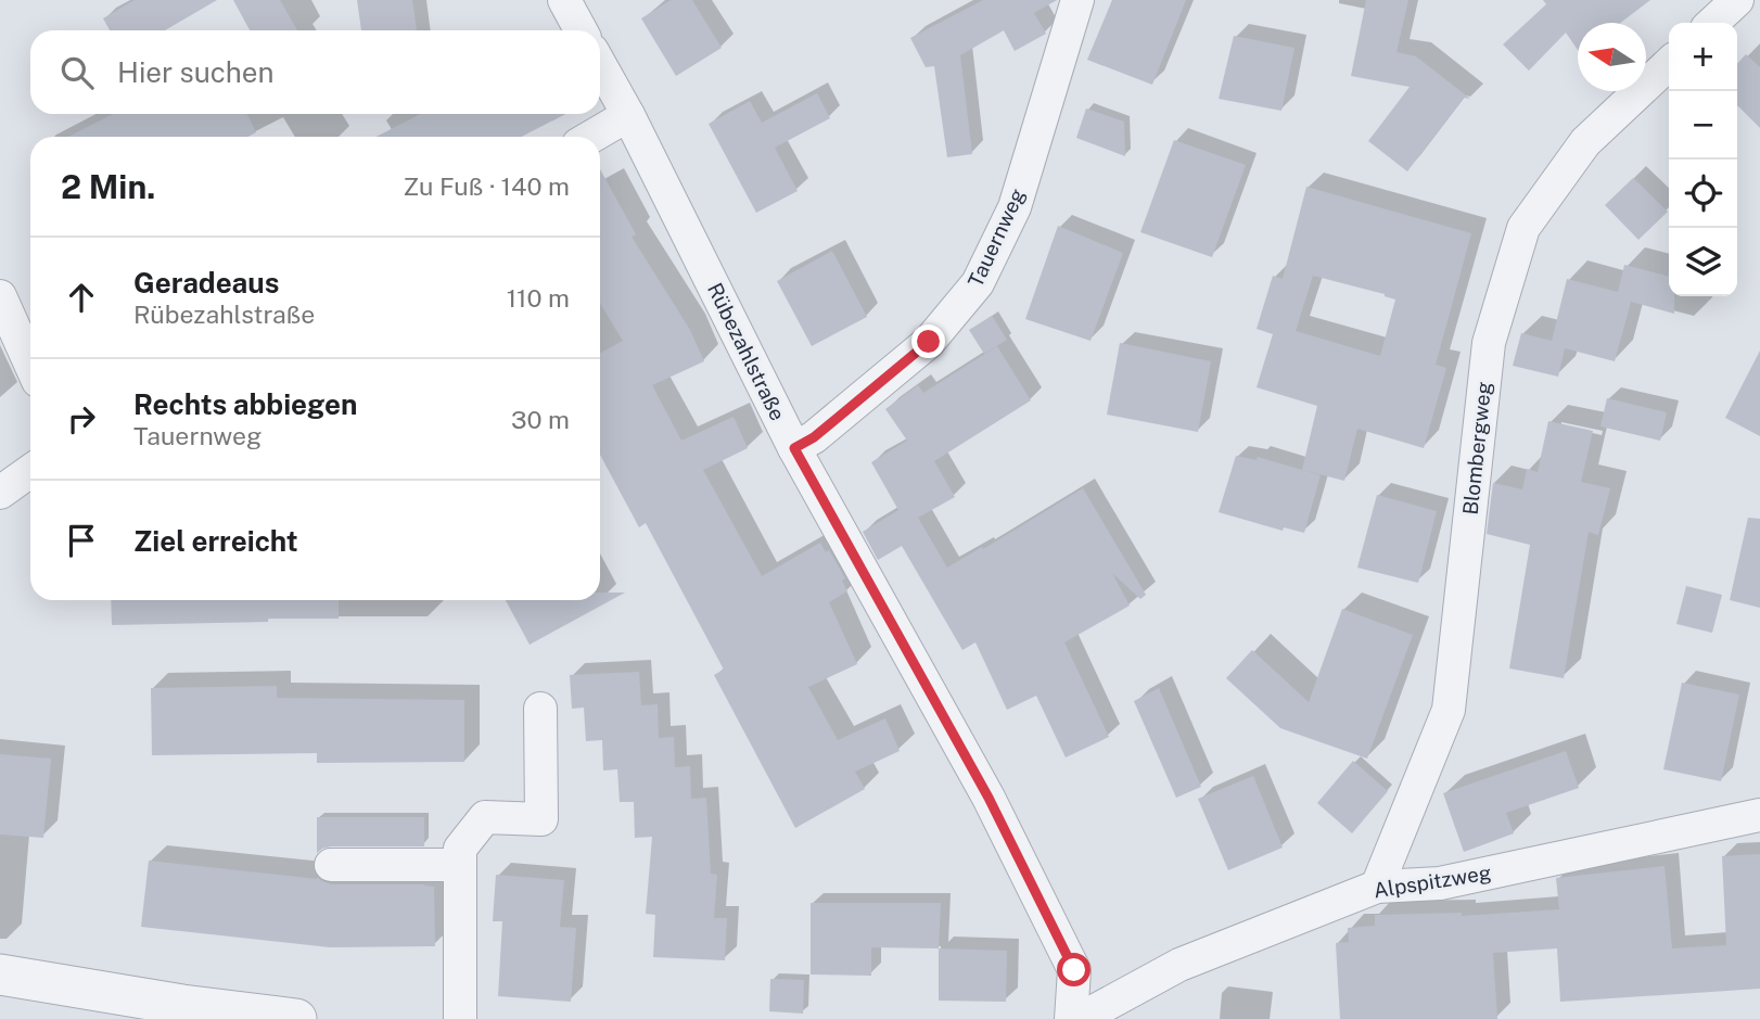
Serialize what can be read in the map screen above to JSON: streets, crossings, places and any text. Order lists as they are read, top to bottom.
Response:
{
  "streets": {
    "street": [
      "Tauernweg",
      "Rübezahlstraße",
      "Blombergweg",
      "Alpspitzweg"
    ]
  },
  "crossings": [
    ["Tauernweg", "Rübezahlstraße"],
    ["Blombergweg", "Alpspitzweg"]
  ],
  "north": "left",
  "page": {
    "map_buttons": ["+", "−"],
    "search": "Hier suchen",
    "heading": ["2 Min.", "Zu Fuß · 140 m"],
    "list": [
      ["Geradeaus", "Rübezahlstraße", "110 m"],
      ["Rechts abbiegen", "Tauernweg", "30 m"],
      "Ziel erreicht"
    ]
  }
}
